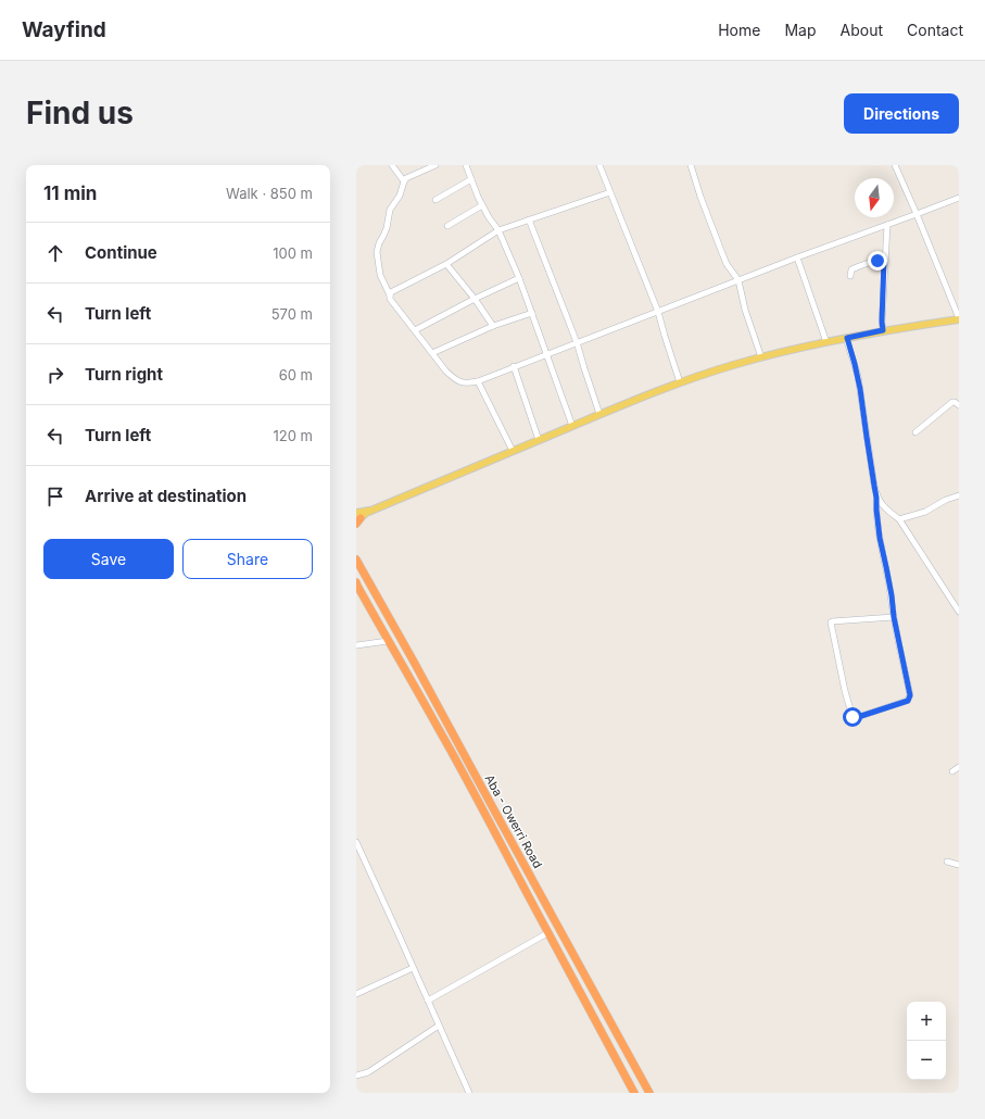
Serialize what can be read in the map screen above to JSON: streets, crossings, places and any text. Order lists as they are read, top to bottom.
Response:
{
  "streets": {
    "highway": ["Aba - Owerri Road"]
  },
  "north": "bottom",
  "page": {
    "header": "Wayfind",
    "nav": [
      "Home",
      "Map",
      "About",
      "Contact"
    ],
    "buttons": [
      "Directions",
      ["Save", "Share"]
    ],
    "title": "Find us",
    "heading": ["11 min", "Walk · 850 m"],
    "list": [
      ["Continue", "100 m"],
      ["Turn left", "570 m"],
      ["Turn right", "60 m"],
      ["Turn left", "120 m"],
      "Arrive at destination"
    ],
    "map_buttons": ["+", "−"]
  }
}
